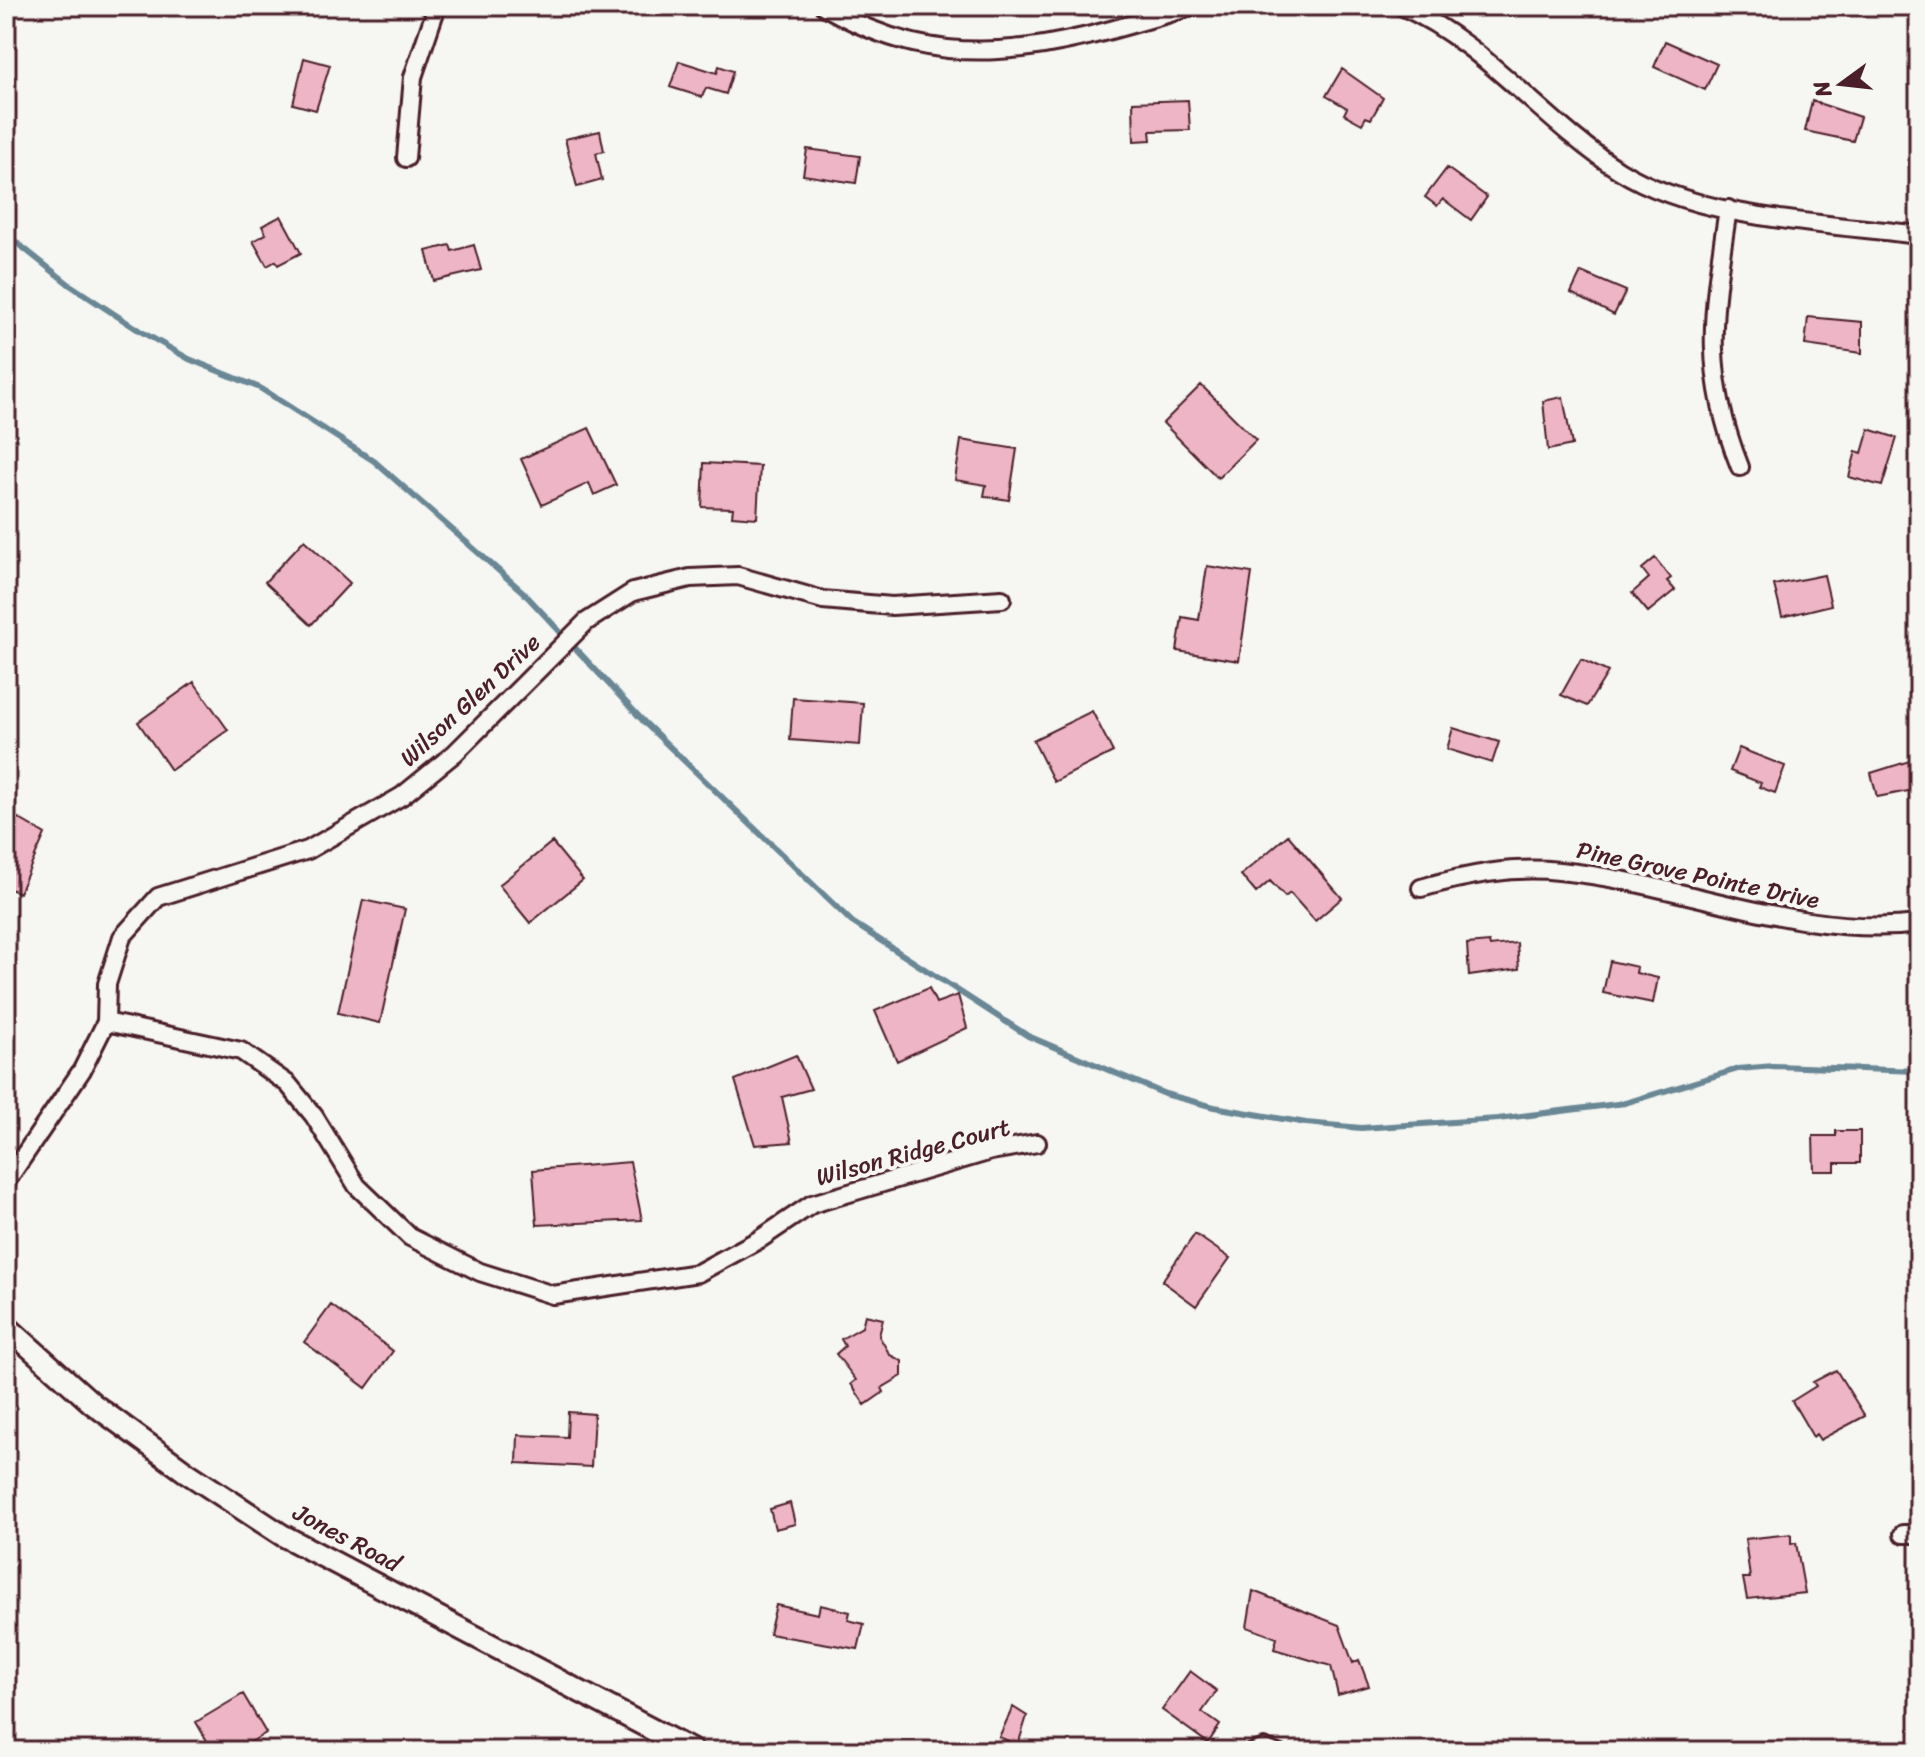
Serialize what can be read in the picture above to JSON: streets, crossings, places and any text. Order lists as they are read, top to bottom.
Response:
{
  "streets": {
    "street": [
      "Wilson Glen Drive",
      "Pine Grove Pointe Drive",
      "Wilson Ridge Court",
      "Jones Road"
    ]
  },
  "crossings": [
    ["Wilson Glen Drive", "Wilson Ridge Court"]
  ],
  "north": "left"
}
